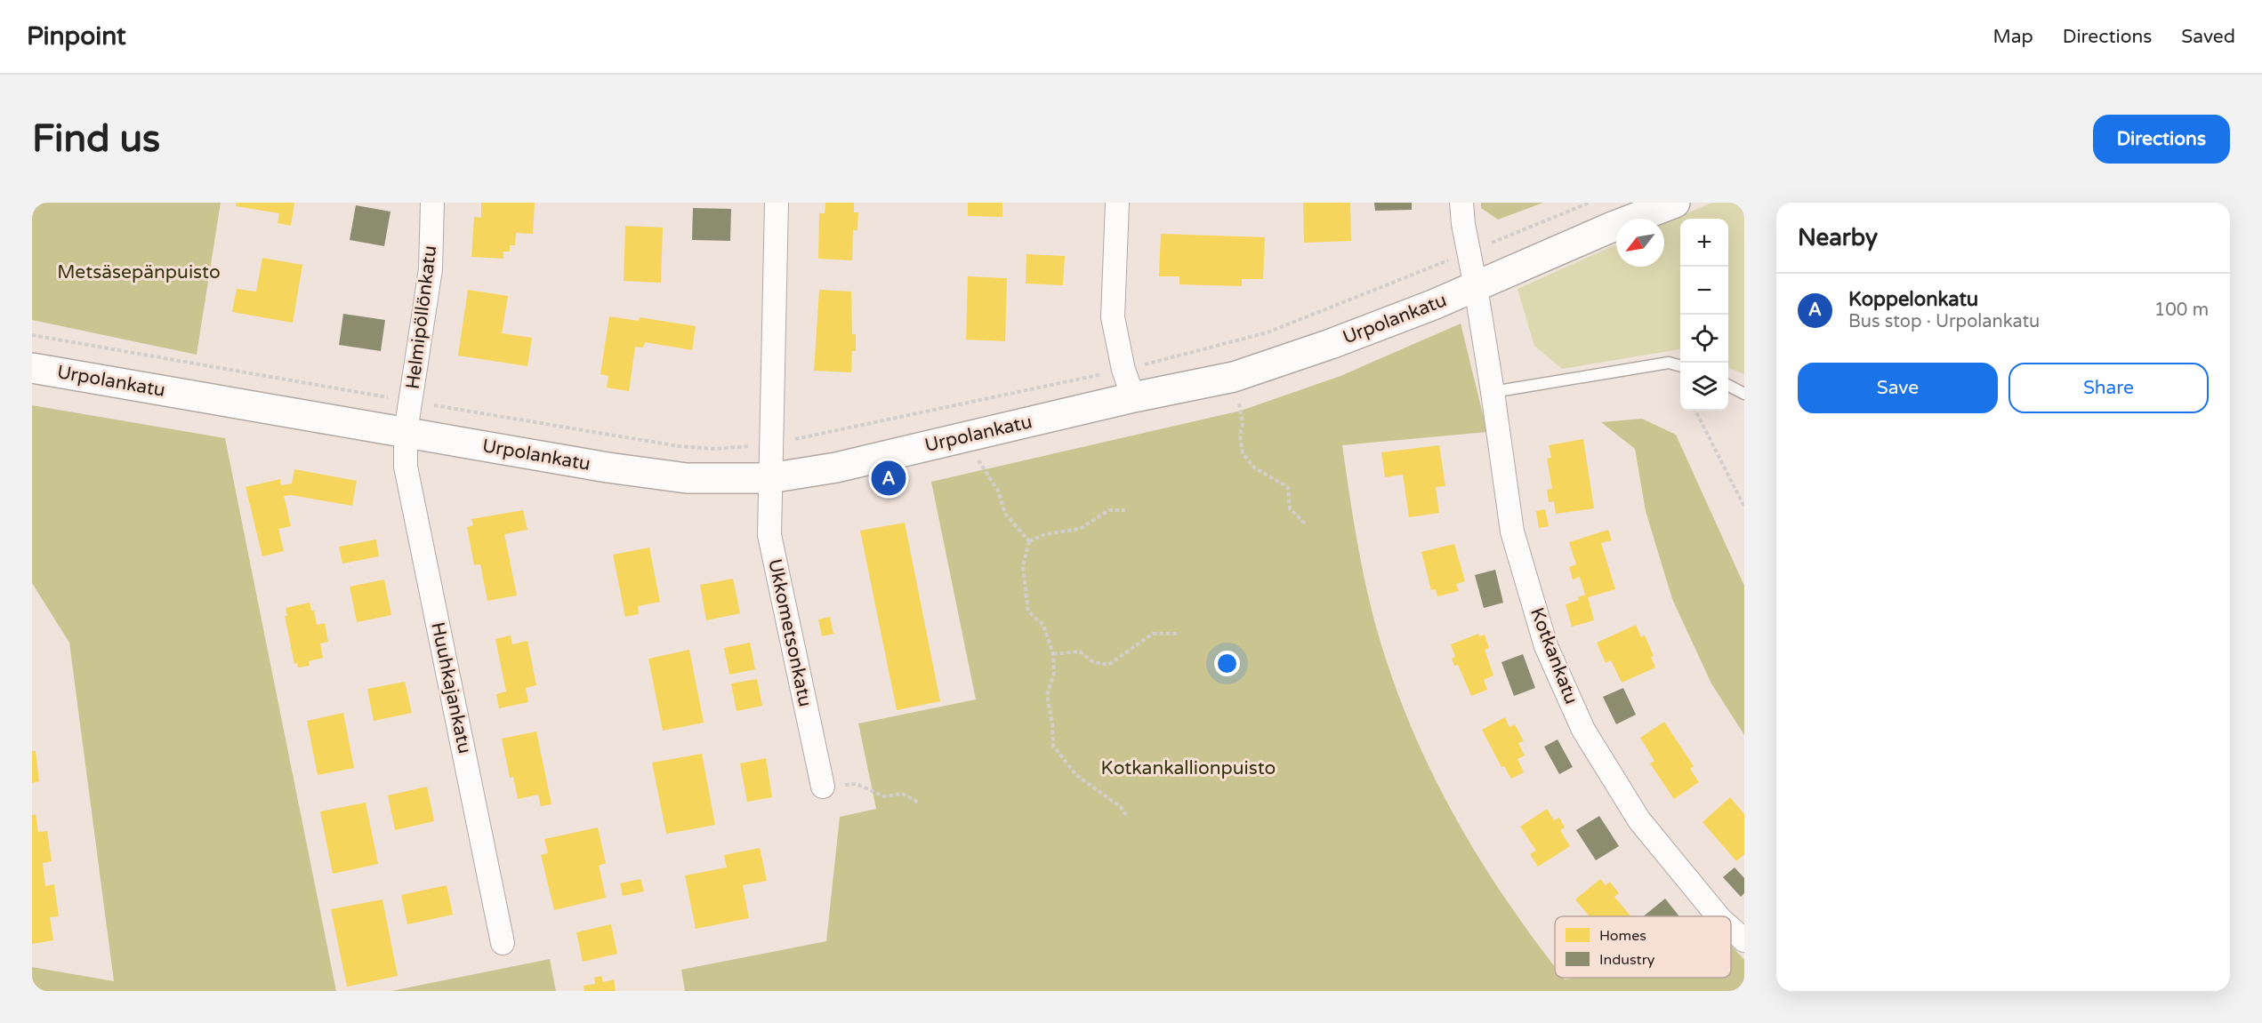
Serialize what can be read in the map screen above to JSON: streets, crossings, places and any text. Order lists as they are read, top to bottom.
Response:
{
  "streets": {
    "main road": ["Urpolankatu"],
    "street": [
      "Helmipöllönkatu",
      "Ukkometsonkatu",
      "Kotkankatu",
      "Huuhkajankatu"
    ]
  },
  "crossings": [
    ["Helmipöllönkatu", "Urpolankatu"],
    ["Helmipöllönkatu", "Huuhkajankatu"],
    ["Urpolankatu", "Ukkometsonkatu"],
    ["Urpolankatu", "Kotkankatu"],
    ["Urpolankatu", "Huuhkajankatu"]
  ],
  "parks": ["Metsäsepänpuisto", "Kotkankallionpuisto"],
  "legend": ["Homes", "Industry"],
  "north": "bottom left",
  "page": {
    "header": "Pinpoint",
    "nav": ["Map", "Directions", "Saved"],
    "buttons": [
      "Directions",
      ["Save", "Share"]
    ],
    "title": "Find us",
    "heading": "Nearby",
    "map_buttons": ["+", "−"],
    "list": [
      {
        "mark": "A",
        "name": "Koppelonkatu",
        "note": "Bus stop · Urpolankatu",
        "value": "100 m"
      }
    ],
    "pins": "A"
  }
}
